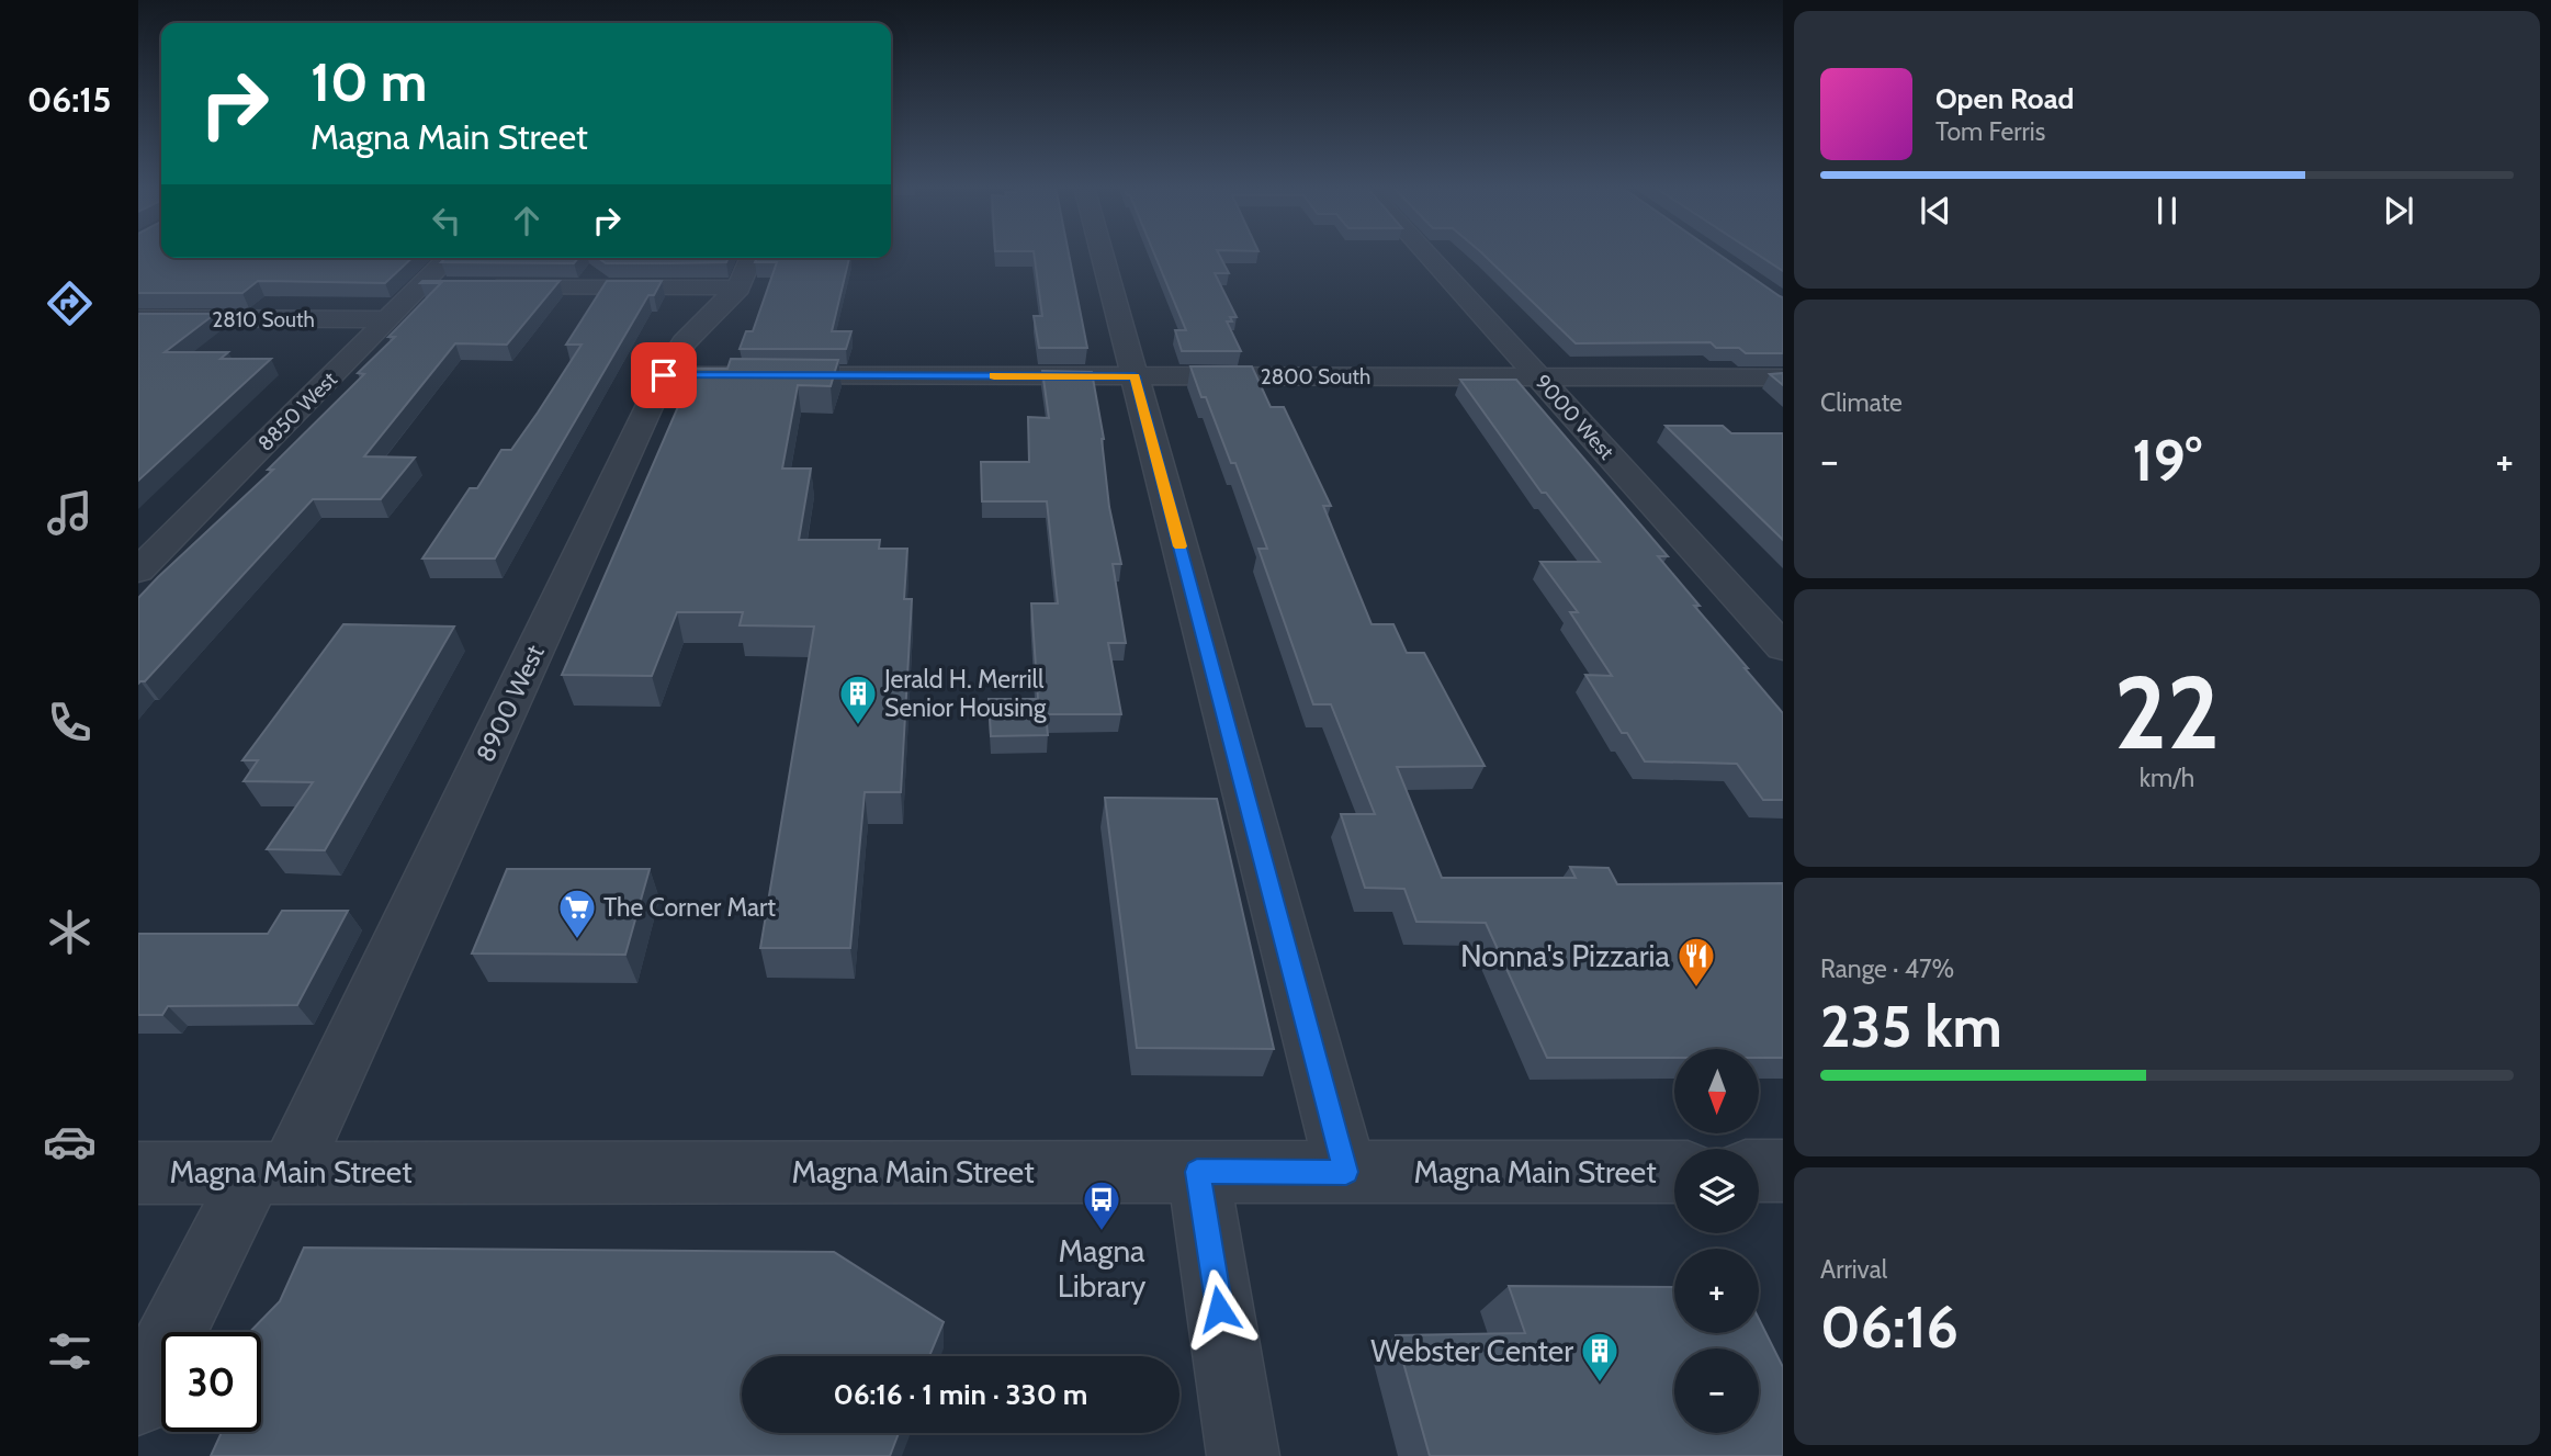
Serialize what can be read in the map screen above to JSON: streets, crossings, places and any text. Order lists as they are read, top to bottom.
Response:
{
  "streets": {
    "street": [
      "2810 South",
      "2800 South",
      "8850 West",
      "9000 West",
      "8900 West",
      "Magna Main Street"
    ]
  },
  "crossings": [
    ["2810 South", "8850 West"],
    ["2800 South", "9000 West"],
    ["2800 South", "8900 West"],
    ["8900 West", "Magna Main Street"]
  ],
  "places": {
    "building": ["Jerald H. Merrill Senior Housing", "Webster Center"],
    "supermarket": ["The Corner Mart"],
    "restaurant": ["Nonna's Pizzaria"],
    "bus stop": ["Magna Library"]
  },
  "north": "bottom",
  "page": {
    "tabs": "06:15",
    "turn": ["10 m", "Magna Main Street"],
    "song": ["Open Road", "Tom Ferris"],
    "tile": [
      "Climate",
      ["22", "km/h"],
      ["Range · 47%", "235 km"],
      ["Arrival", "06:16"]
    ],
    "heat": ["−", "19°", "+"],
    "map_buttons": ["+", "−"],
    "limit": "30",
    "trip": "06:16 · 1 min · 330 m"
  }
}
